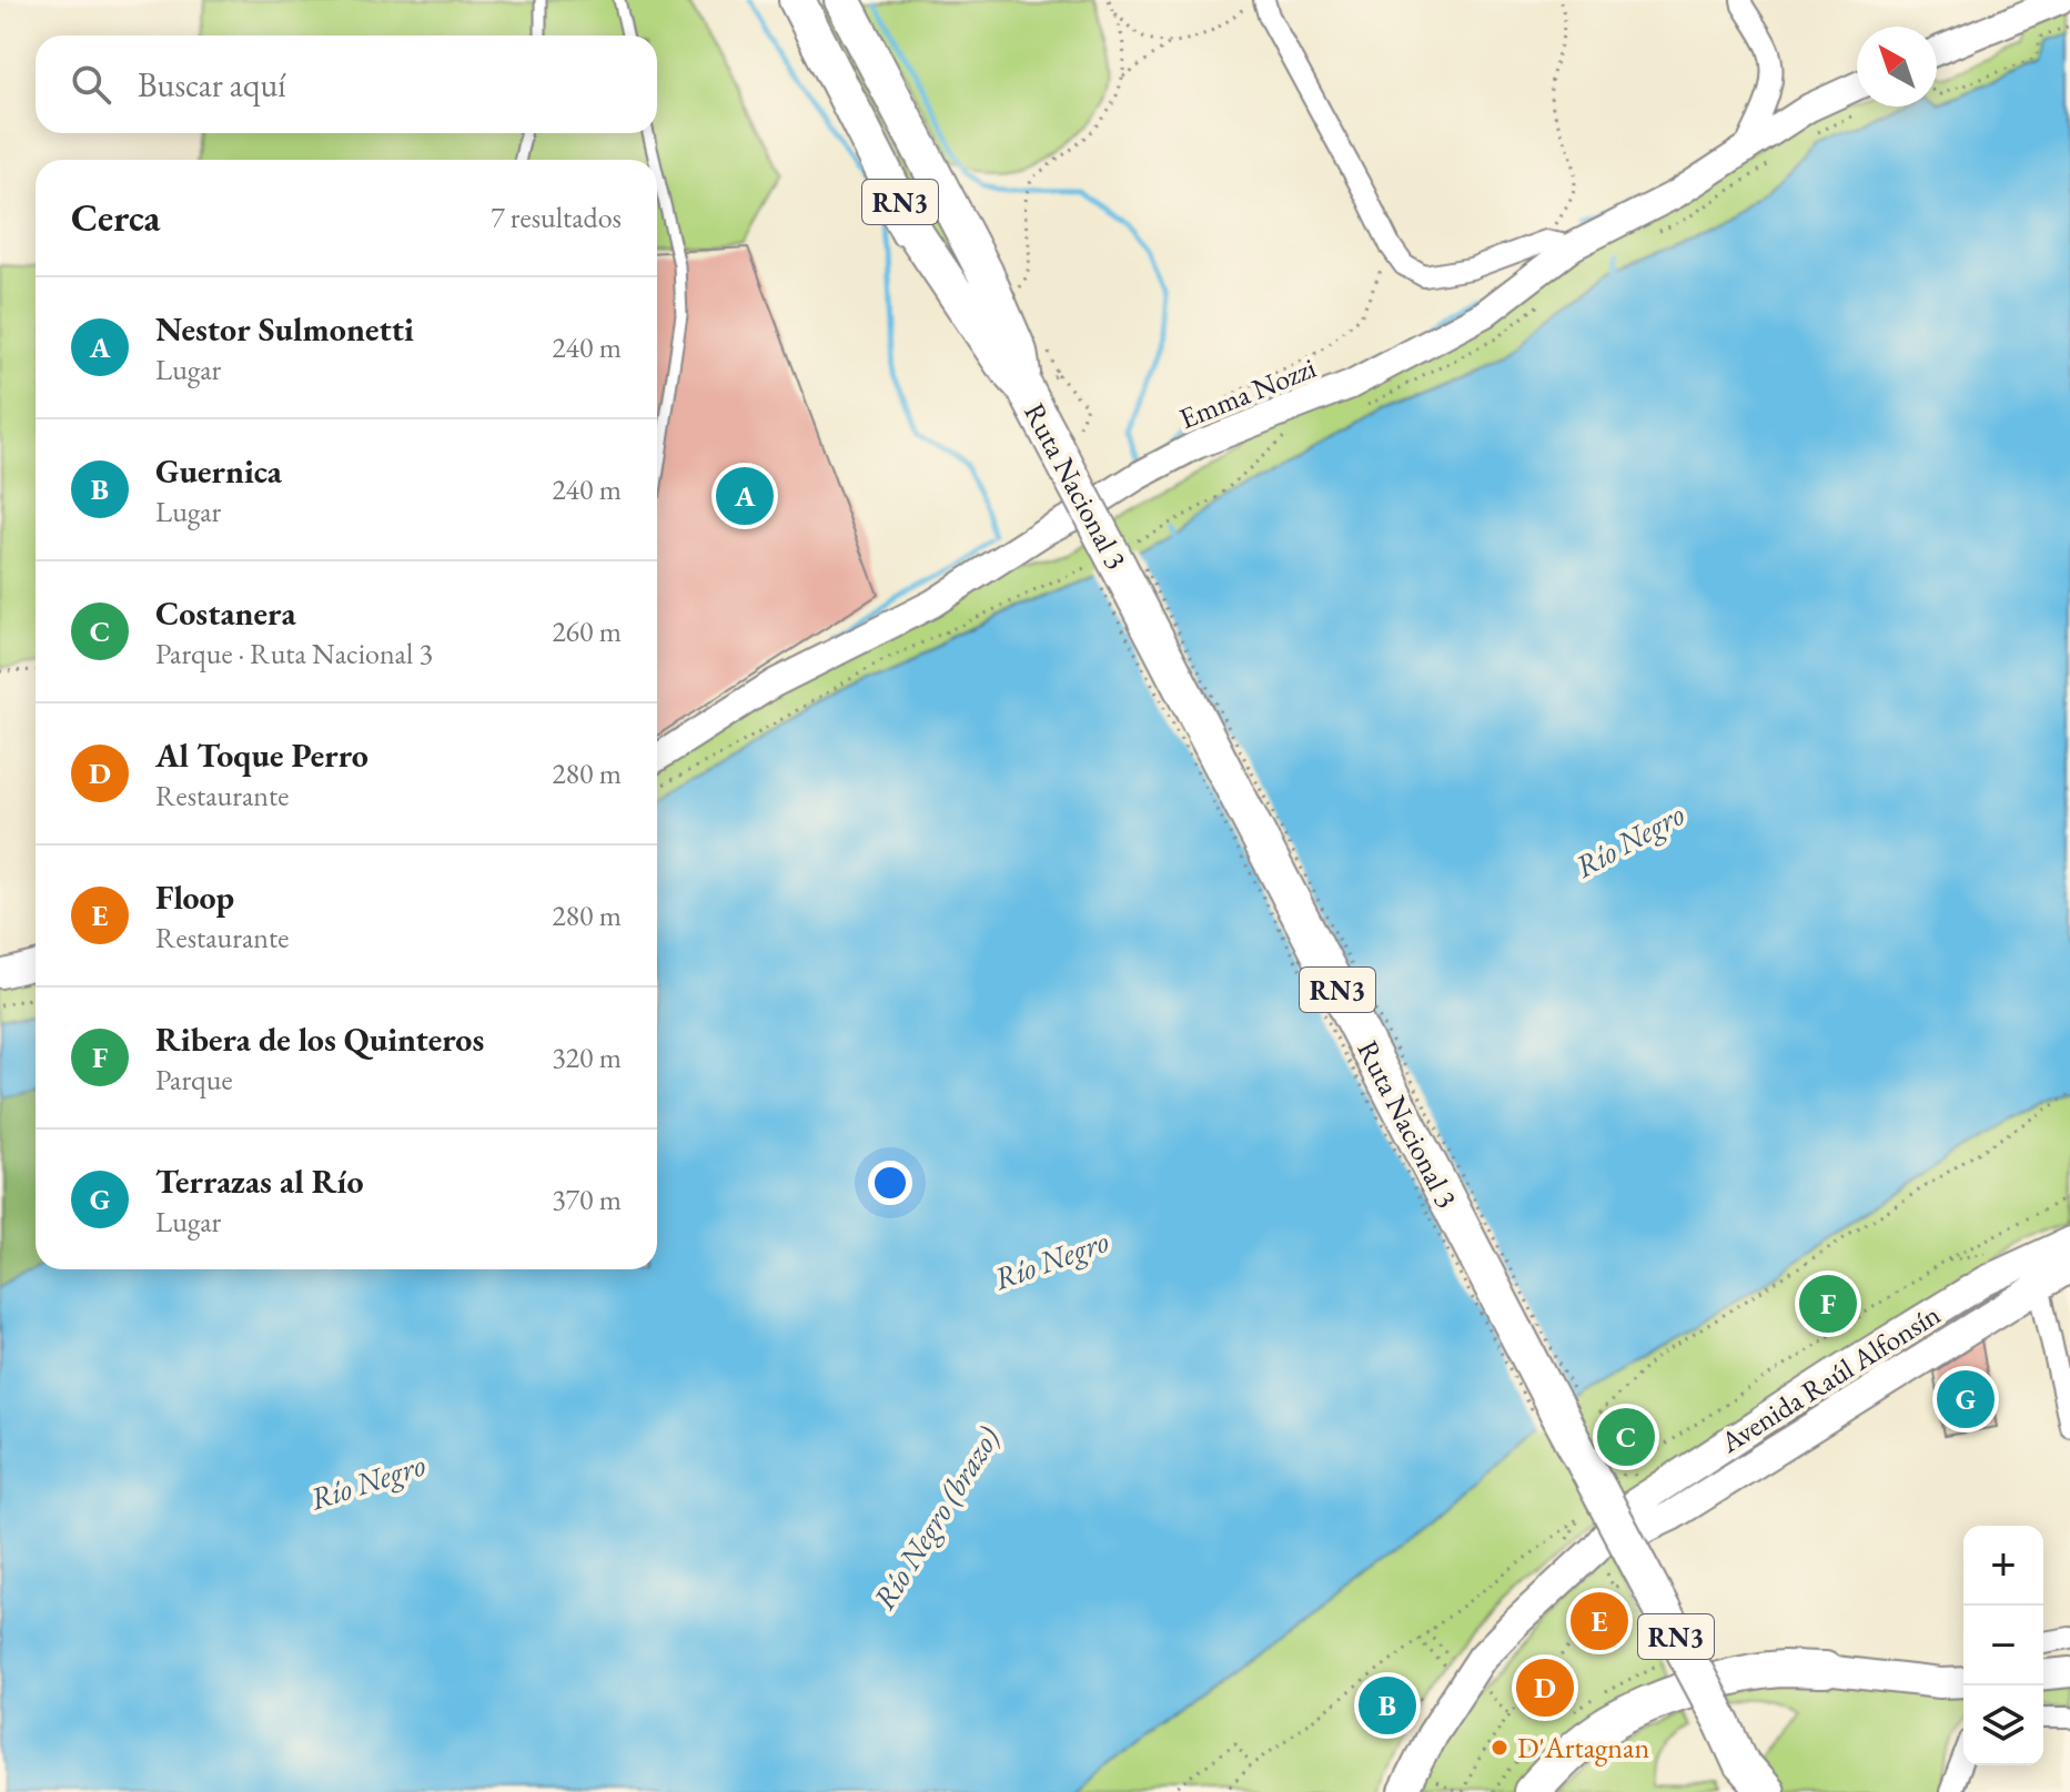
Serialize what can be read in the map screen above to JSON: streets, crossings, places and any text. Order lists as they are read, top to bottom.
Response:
{
  "streets": {
    "highway": ["RN3", "Ruta Nacional 3"],
    "main road": ["Avenida Raúl Alfonsín"],
    "street": ["Emma Nozzi"]
  },
  "crossings": [
    ["RN3", "Ruta Nacional 3"]
  ],
  "water": ["Río Negro", "Río Negro (brazo)"],
  "places": ["D'Artagnan"],
  "north": "top left",
  "page": {
    "search": "Buscar aquí",
    "heading": ["Cerca", "7 resultados"],
    "list": [
      {
        "mark": "A",
        "name": "Nestor Sulmonetti",
        "note": "Lugar",
        "value": "240 m"
      },
      {
        "mark": "B",
        "name": "Guernica",
        "note": "Lugar",
        "value": "240 m"
      },
      {
        "mark": "C",
        "name": "Costanera",
        "note": "Parque · Ruta Nacional 3",
        "value": "260 m"
      },
      {
        "mark": "D",
        "name": "Al Toque Perro",
        "note": "Restaurante",
        "value": "280 m"
      },
      {
        "mark": "E",
        "name": "Floop",
        "note": "Restaurante",
        "value": "280 m"
      },
      {
        "mark": "F",
        "name": "Ribera de los Quinteros",
        "note": "Parque",
        "value": "320 m"
      },
      {
        "mark": "G",
        "name": "Terrazas al Río",
        "note": "Lugar",
        "value": "370 m"
      }
    ],
    "pins": [
      "A",
      "F",
      "G",
      "C",
      "E",
      "D",
      "B"
    ],
    "map_buttons": ["+", "−"]
  }
}
